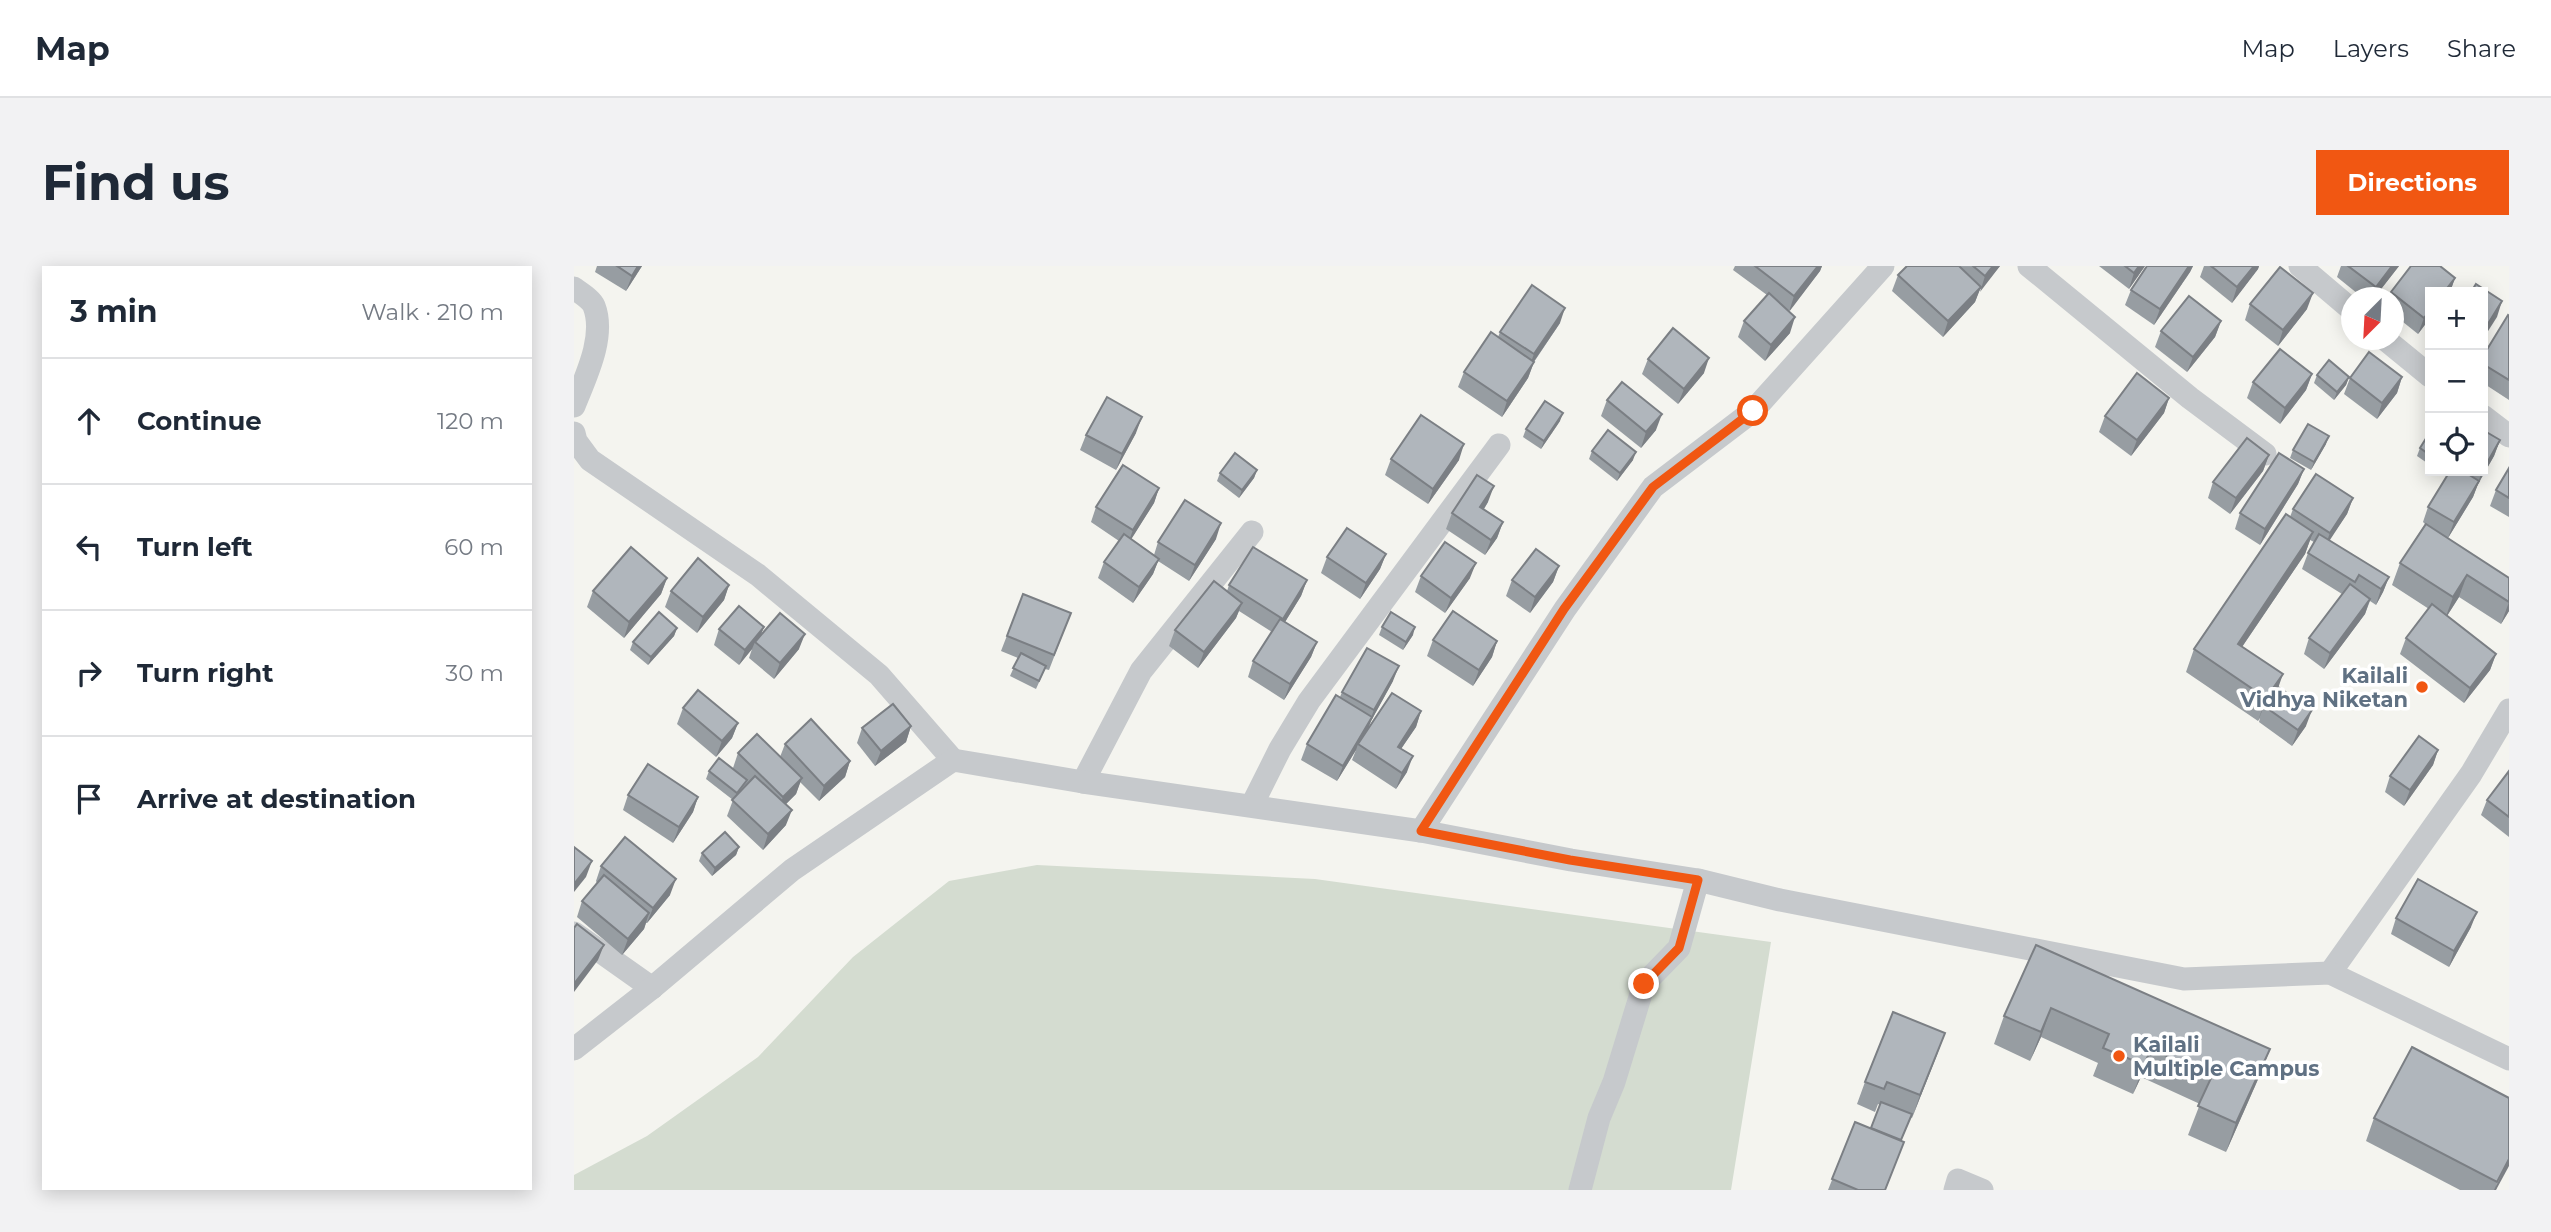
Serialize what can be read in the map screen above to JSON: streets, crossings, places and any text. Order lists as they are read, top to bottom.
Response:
{
  "places": ["Kailali Vidhya Niketan", "Kailali Multiple Campus"],
  "north": "bottom left",
  "page": {
    "header": "Map",
    "nav": ["Map", "Layers", "Share"],
    "buttons": "Directions",
    "title": "Find us",
    "heading": ["3 min", "Walk · 210 m"],
    "map_buttons": ["+", "−"],
    "list": [
      ["Continue", "120 m"],
      ["Turn left", "60 m"],
      ["Turn right", "30 m"],
      "Arrive at destination"
    ]
  }
}
